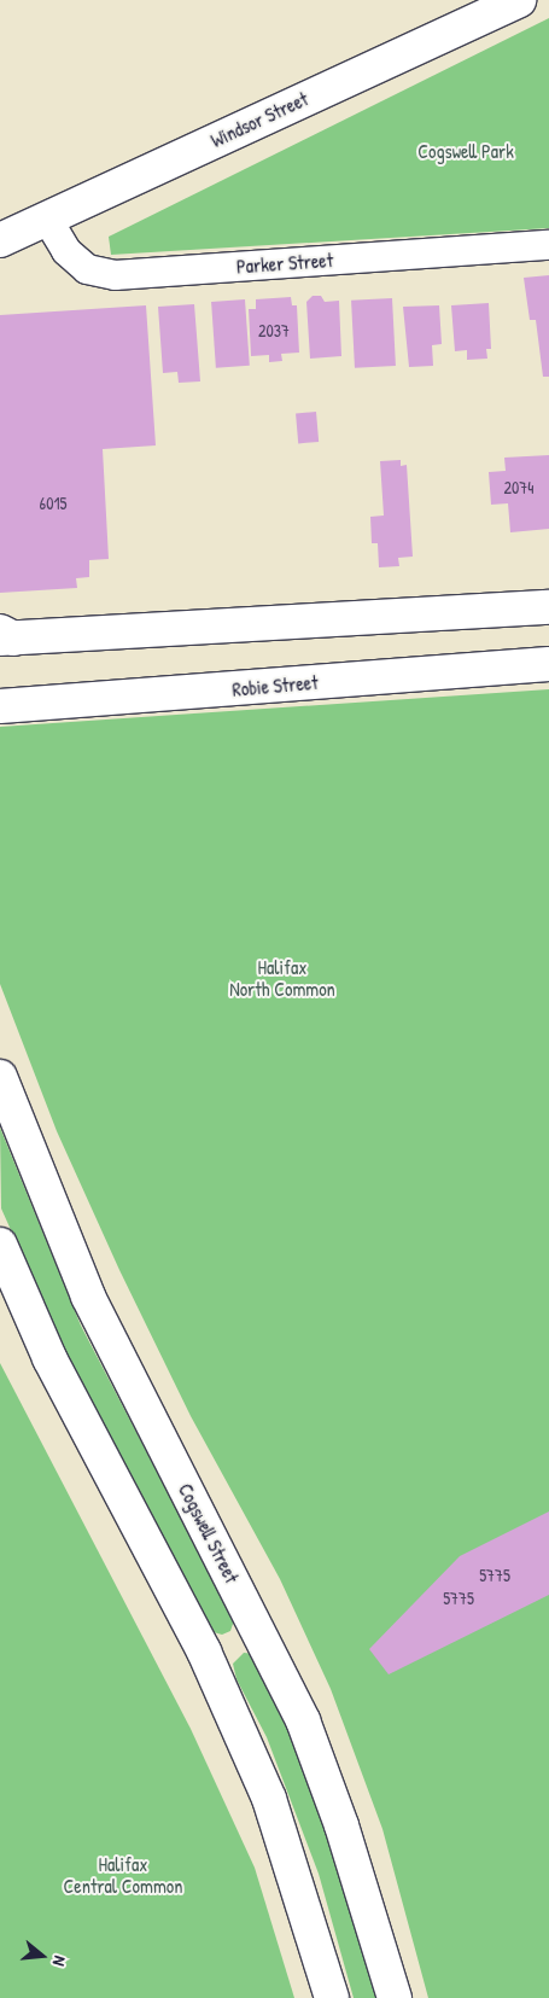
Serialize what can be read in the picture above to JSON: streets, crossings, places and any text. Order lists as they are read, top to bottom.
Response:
{
  "streets": {
    "main road": ["Windsor Street", "Robie Street", "Cogswell Street"],
    "street": ["Parker Street"]
  },
  "crossings": [
    ["Windsor Street", "Parker Street"]
  ],
  "parks": ["Cogswell Park", "Halifax North Common", "Halifax Central Common"],
  "house_numbers": [
    "2037",
    "2074",
    "6015",
    "5775",
    "5775"
  ],
  "north": "right"
}
